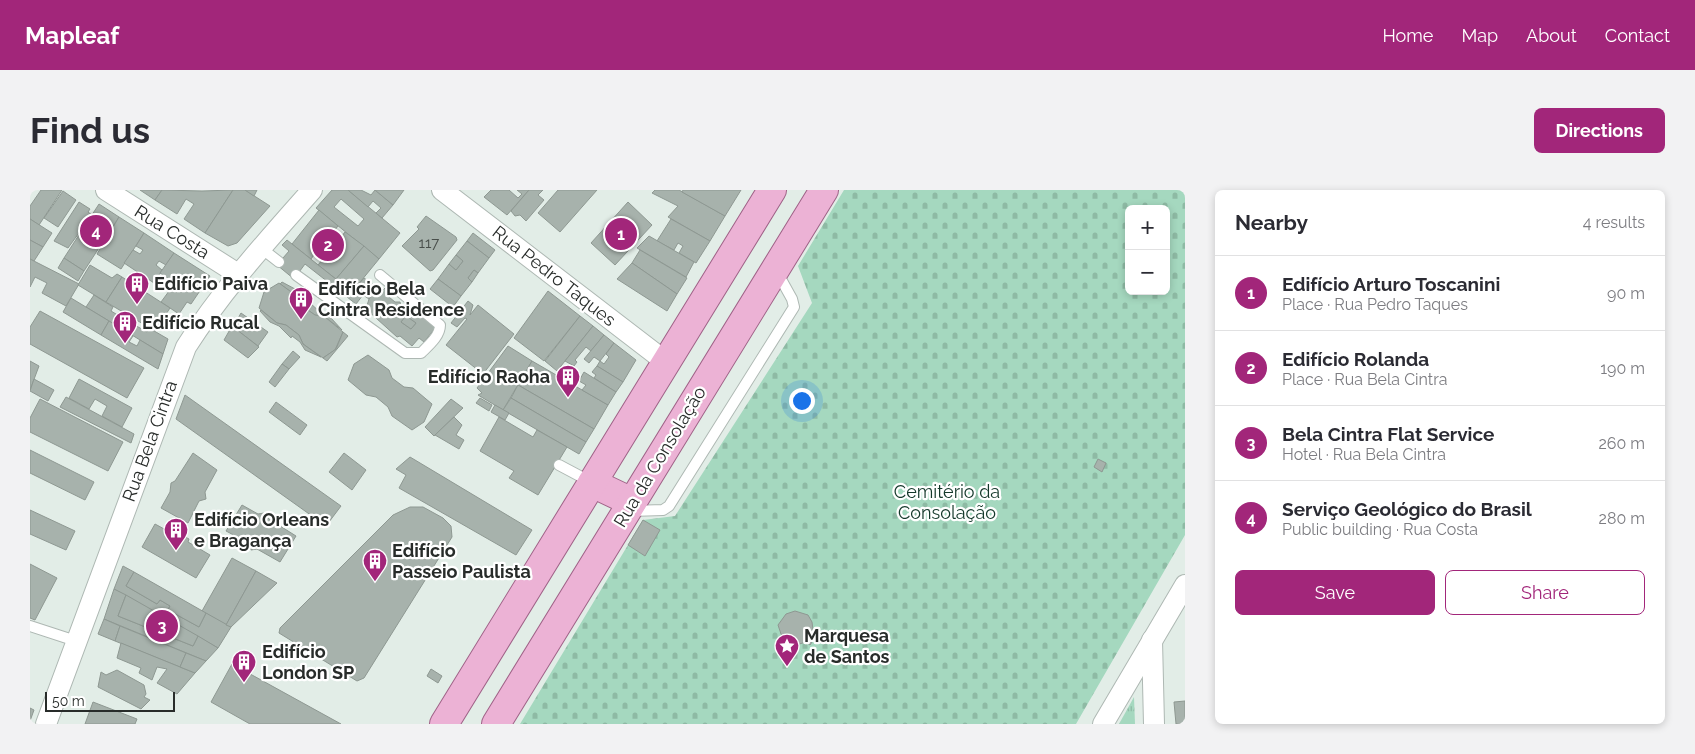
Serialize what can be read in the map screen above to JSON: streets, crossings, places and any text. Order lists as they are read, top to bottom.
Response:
{
  "streets": {
    "main road": ["Rua da Consolação"],
    "street": ["Rua Costa", "Rua Pedro Taques", "Rua Bela Cintra"]
  },
  "crossings": [
    ["Rua Costa", "Rua Bela Cintra"]
  ],
  "parks": ["Cemitério da Consolação"],
  "places": {
    "building": [
      "Edifício Paiva",
      "Edifício Bela Cintra Residence",
      "Edifício Rucal",
      "Edifício Raoha",
      "Edifício Orleans e Bragança",
      "Edifício Passeio Paulista",
      "Edifício London SP"
    ],
    "place": ["Marquesa de Santos"]
  },
  "house_numbers": ["117"],
  "scale_bar": "50 m",
  "page": {
    "header": "Mapleaf",
    "nav": [
      "Home",
      "Map",
      "About",
      "Contact"
    ],
    "buttons": [
      "Directions",
      ["Save", "Share"]
    ],
    "title": "Find us",
    "heading": ["Nearby", "4 results"],
    "map_buttons": ["+", "−"],
    "pins": [
      "4",
      "1",
      "2",
      "3"
    ],
    "list": [
      {
        "mark": "1",
        "name": "Edifício Arturo Toscanini",
        "note": "Place · Rua Pedro Taques",
        "value": "90 m"
      },
      {
        "mark": "2",
        "name": "Edifício Rolanda",
        "note": "Place · Rua Bela Cintra",
        "value": "190 m"
      },
      {
        "mark": "3",
        "name": "Bela Cintra Flat Service",
        "note": "Hotel · Rua Bela Cintra",
        "value": "260 m"
      },
      {
        "mark": "4",
        "name": "Serviço Geológico do Brasil",
        "note": "Public building · Rua Costa",
        "value": "280 m"
      }
    ],
    "scale": "50 m"
  }
}
